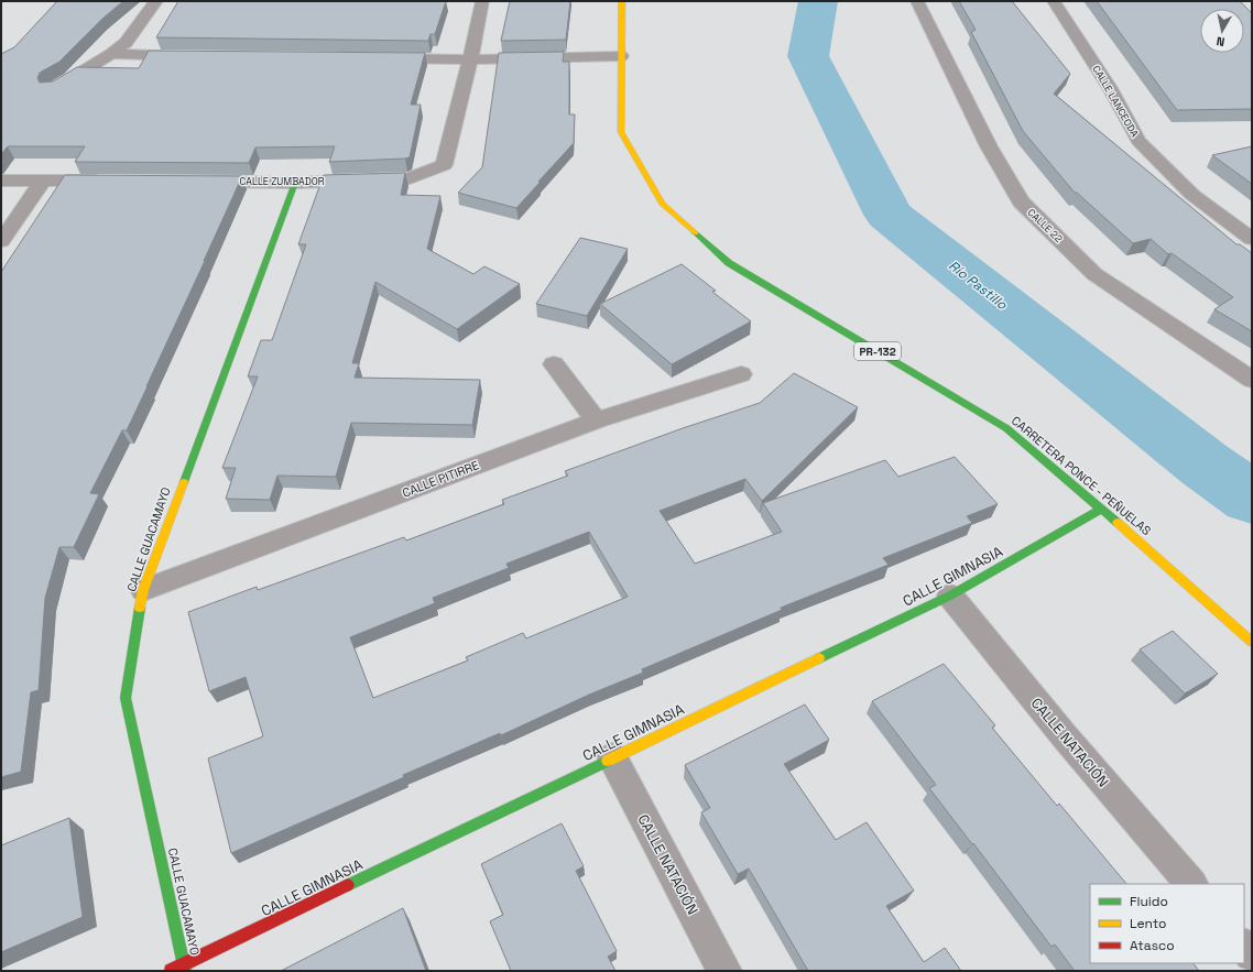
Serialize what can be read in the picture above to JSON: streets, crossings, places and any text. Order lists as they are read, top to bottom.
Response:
{
  "streets": {
    "street": [
      "CALLE LANCEODA",
      "CALLE ZUMBADOR",
      "CALLE 22",
      "PR-132",
      "CARRETERA PONCE - PEÑUELAS",
      "CALLE PITIRRE",
      "CALLE GUACAMAYO",
      "CALLE GIMNASIA",
      "CALLE NATACIÓN"
    ]
  },
  "crossings": [
    ["CALLE ZUMBADOR", "CALLE GUACAMAYO"],
    ["CARRETERA PONCE - PEÑUELAS", "CALLE GIMNASIA"],
    ["CALLE PITIRRE", "CALLE GUACAMAYO"],
    ["CALLE GUACAMAYO", "CALLE GIMNASIA"],
    ["CALLE GIMNASIA", "CALLE NATACIÓN"]
  ],
  "water": ["Río Pastillo"],
  "legend": ["Fluido", "Lento", "Atasco"],
  "north": "bottom"
}
